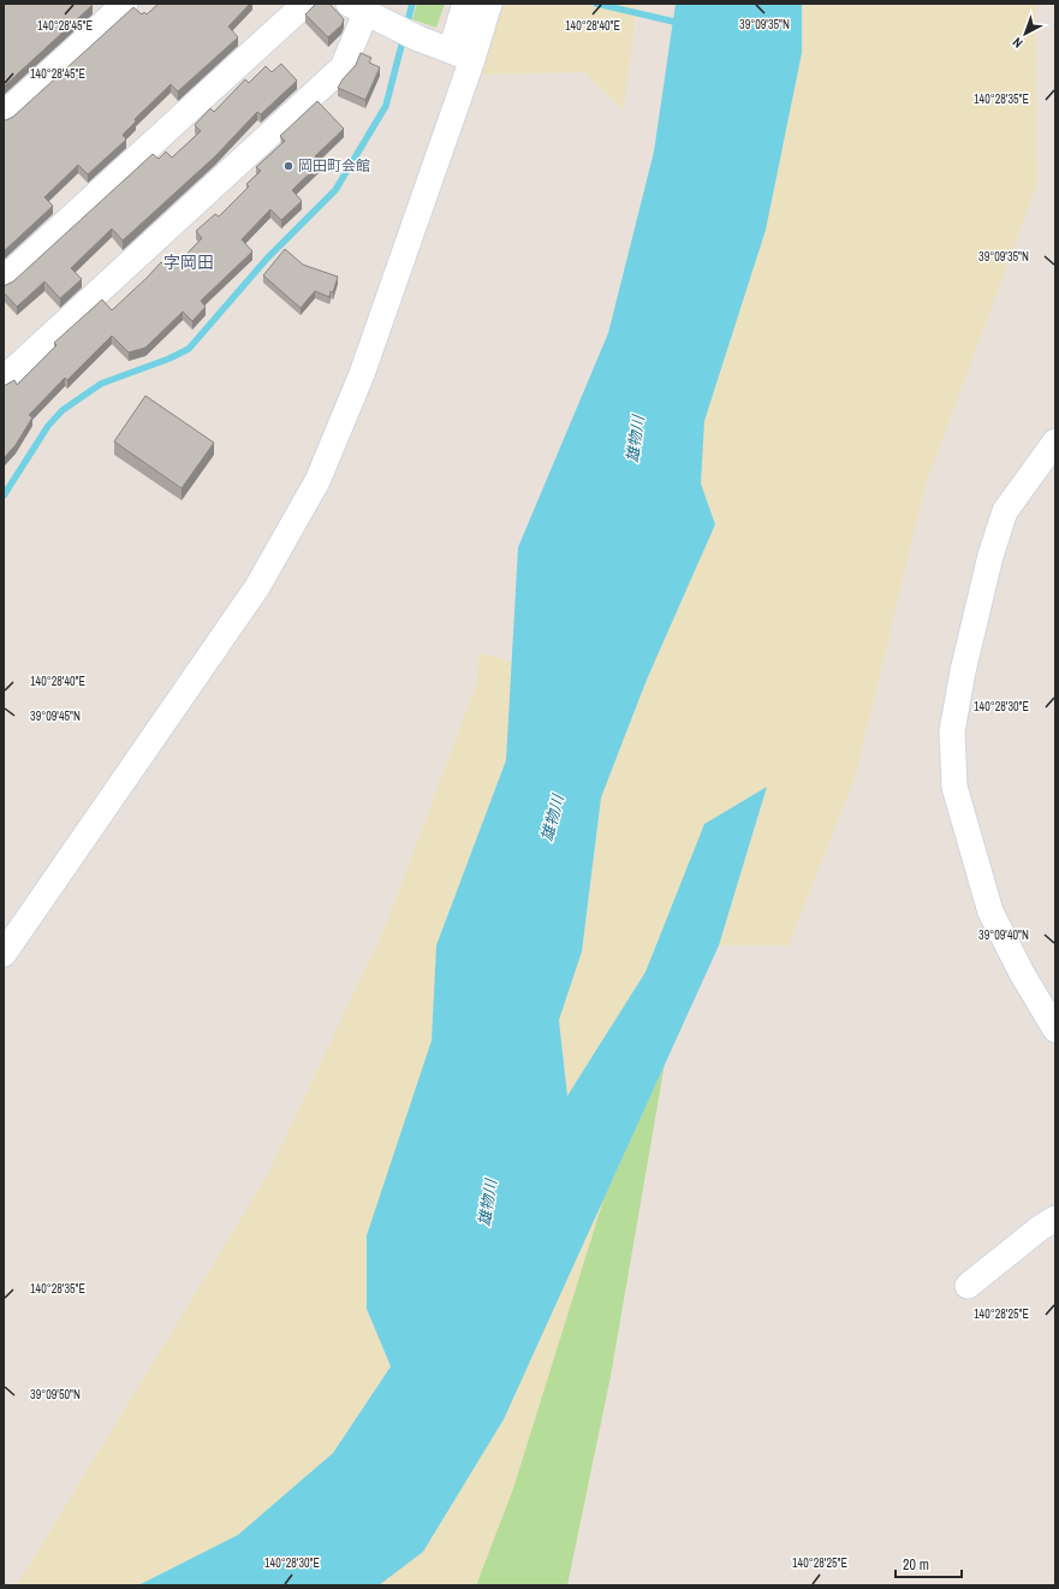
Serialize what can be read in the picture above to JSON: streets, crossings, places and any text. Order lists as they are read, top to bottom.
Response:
{
  "districts": ["字岡田"],
  "water": ["雄物川"],
  "places": ["岡田町会館"],
  "scale_bar": "20 m",
  "north": "bottom left",
  "coordinates": [
    "39°09'35\"N",
    "140°28'45\"E",
    "140°28'40\"E",
    "140°28'35\"E",
    "140°28'30\"E",
    "39°09'45\"N",
    "39°09'40\"N",
    "140°28'25\"E",
    "39°09'50\"N"
  ]
}
